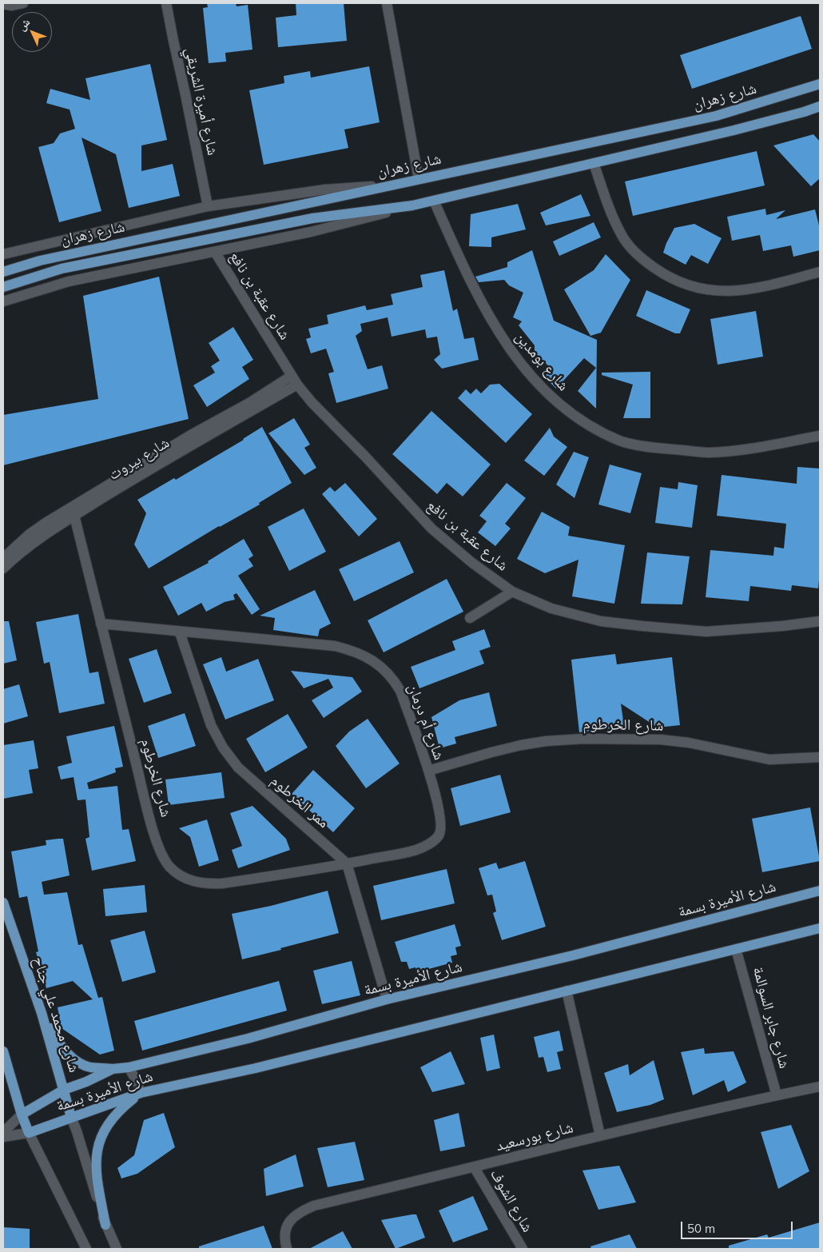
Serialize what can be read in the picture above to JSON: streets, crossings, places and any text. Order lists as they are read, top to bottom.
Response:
{
  "streets": {
    "main road": ["شارع زهران", "شارع الأميرة بسمة", "شارع محمد علي جناح"],
    "street": [
      "شارع أميرة الشريقي",
      "شارع عقبة بن نافع",
      "شارع بومدين",
      "شارع بيروت",
      "شارع أم درمان",
      "شارع الخرطوم",
      "ممر الخرطوم",
      "شارع جابر السوالمة",
      "شارع بورسعيد",
      "شارع الشوف"
    ]
  },
  "crossings": [
    ["شارع زهران", "شارع بومدين"],
    ["شارع عقبة بن نافع", "شارع بيروت"],
    ["شارع بيروت", "شارع الخرطوم"],
    ["شارع أم درمان", "شارع الخرطوم"],
    ["شارع أم درمان", "ممر الخرطوم"],
    ["شارع الخرطوم", "ممر الخرطوم"],
    ["شارع الأميرة بسمة", "شارع محمد علي جناح"],
    ["شارع الأميرة بسمة", "شارع جابر السوالمة"],
    ["شارع جابر السوالمة", "شارع بورسعيد"],
    ["شارع بورسعيد", "شارع الشوف"]
  ],
  "scale_bar": "50 m",
  "north": "top left"
}
